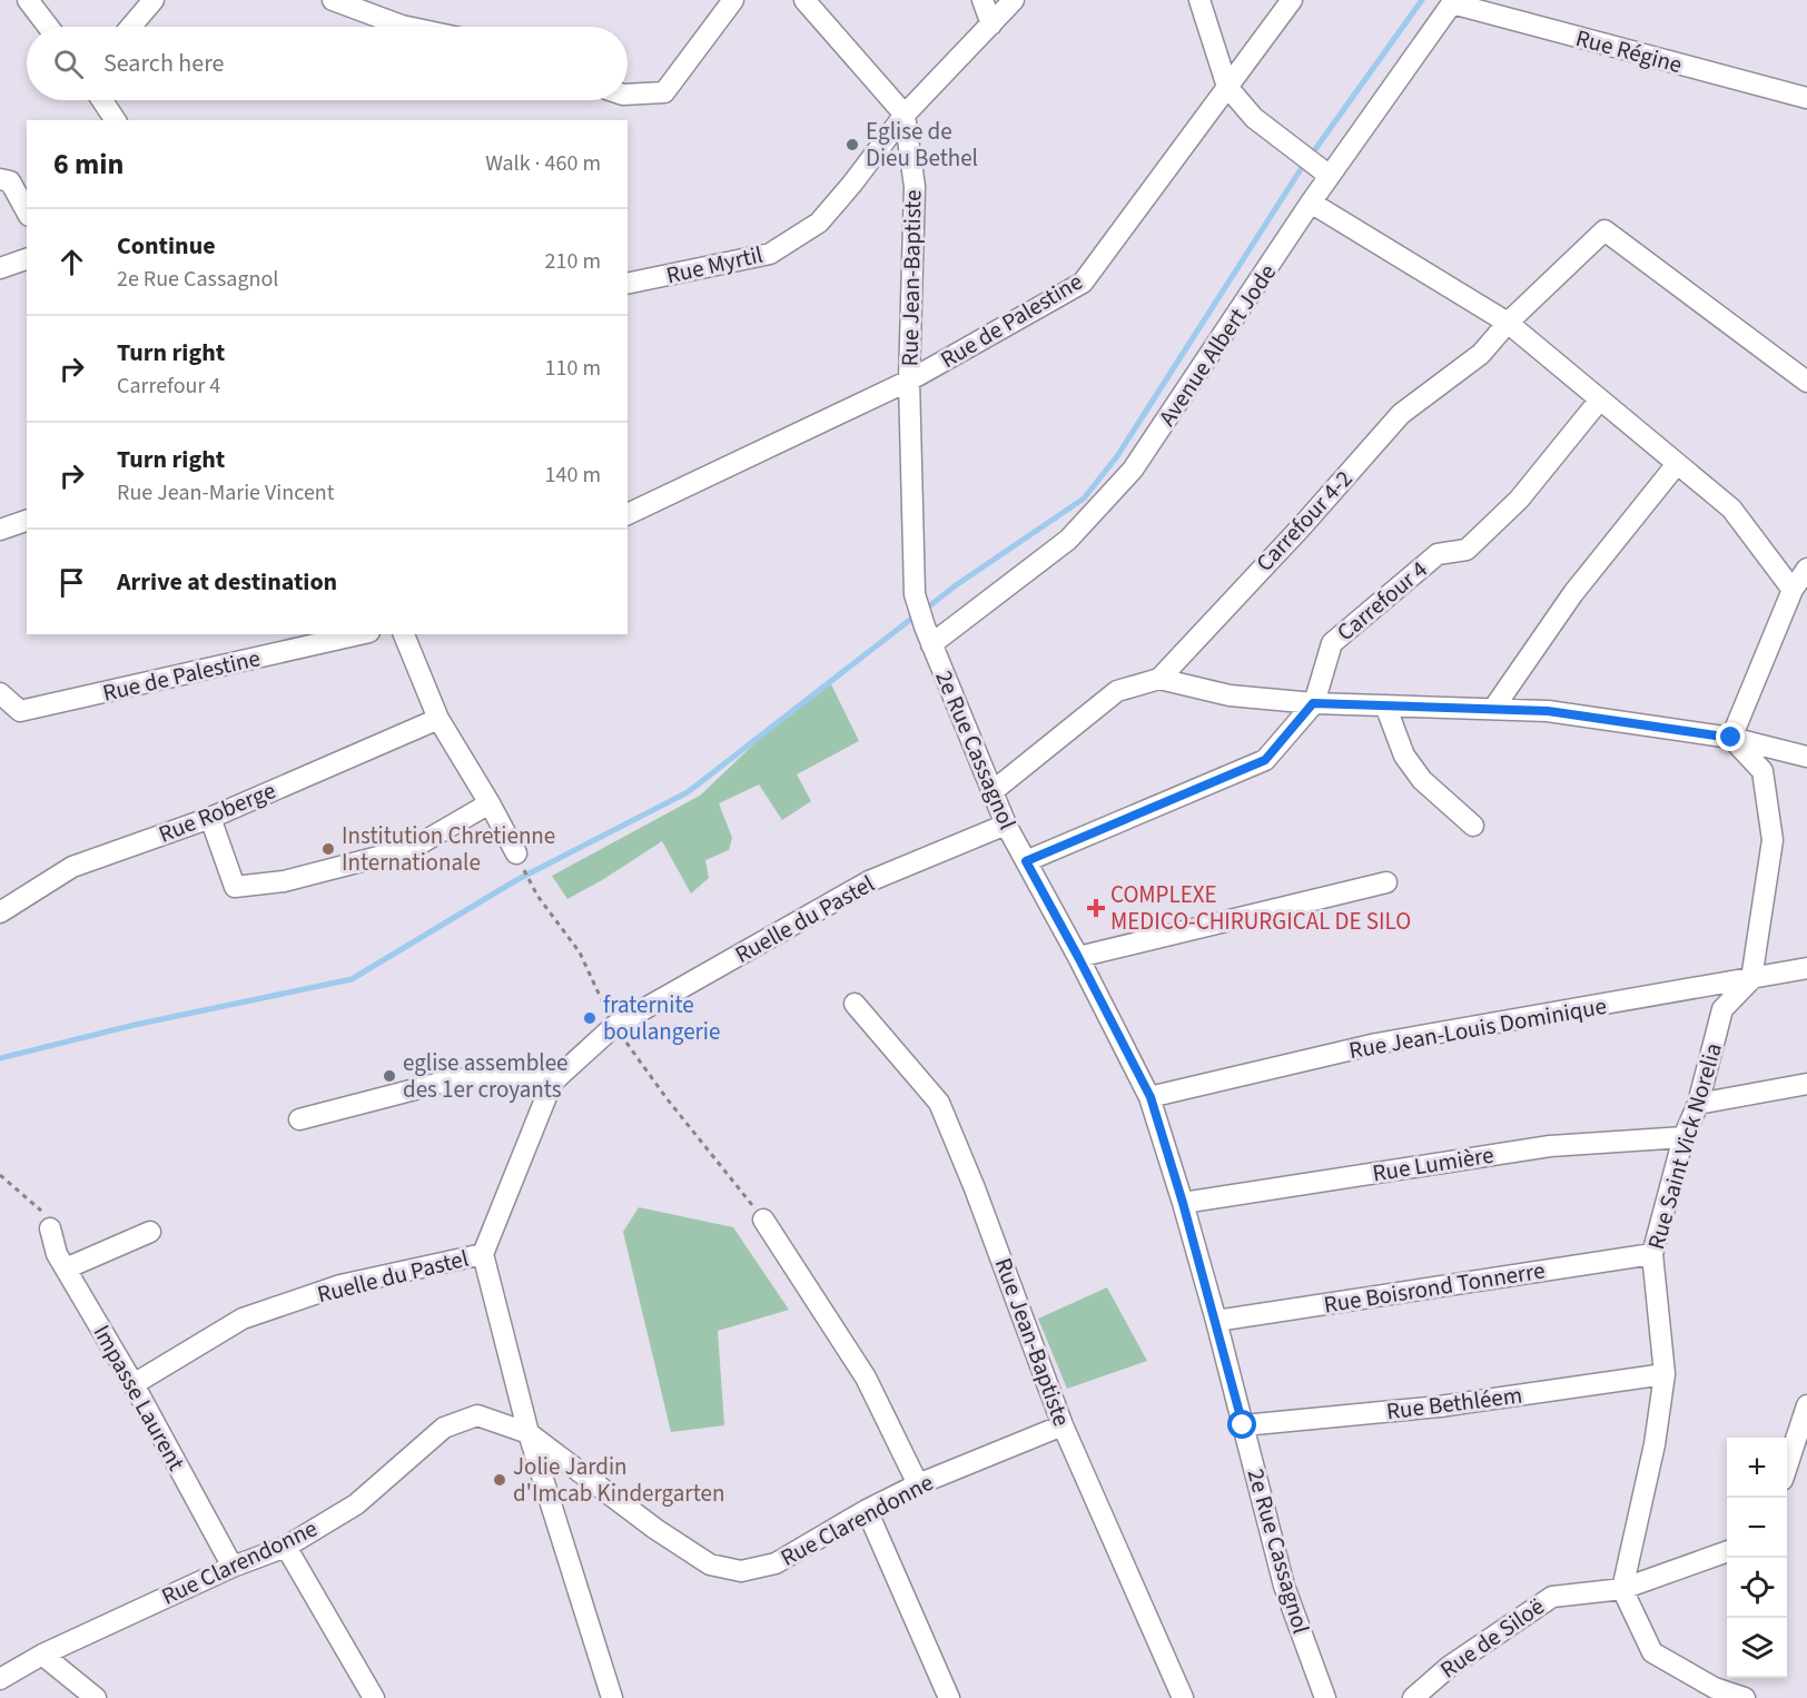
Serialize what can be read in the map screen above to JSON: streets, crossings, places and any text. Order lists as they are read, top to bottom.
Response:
{
  "streets": {
    "street": [
      "Rue Régine",
      "Rue Myrtil",
      "Rue Jean-Baptiste",
      "Rue de Palestine",
      "Avenue Albert Jode",
      "Carrefour 4-2",
      "Carrefour 4",
      "2e Rue Cassagnol",
      "Rue Roberge",
      "Ruelle du Pastel",
      "Rue Jean-Louis Dominique",
      "Rue Saint Vick Norelia",
      "Rue Lumière",
      "Rue Boisrond Tonnerre",
      "Impasse Laurent",
      "Rue Bethléem",
      "Rue Clarendonne",
      "Rue de Siloë"
    ]
  },
  "crossings": [
    ["Rue Régine", "Avenue Albert Jode"],
    ["Rue Myrtil", "Rue Jean-Baptiste"],
    ["Rue Jean-Baptiste", "Rue de Palestine"],
    ["Rue Jean-Baptiste", "Avenue Albert Jode"],
    ["Rue Jean-Baptiste", "2e Rue Cassagnol"],
    ["Rue Jean-Baptiste", "Rue Clarendonne"],
    ["Avenue Albert Jode", "2e Rue Cassagnol"],
    ["Carrefour 4", "2e Rue Cassagnol"],
    ["2e Rue Cassagnol", "Ruelle du Pastel"],
    ["2e Rue Cassagnol", "Rue Jean-Louis Dominique"],
    ["2e Rue Cassagnol", "Rue Lumière"],
    ["2e Rue Cassagnol", "Rue Boisrond Tonnerre"],
    ["2e Rue Cassagnol", "Rue Bethléem"],
    ["Ruelle du Pastel", "Impasse Laurent"],
    ["Rue Jean-Louis Dominique", "Rue Saint Vick Norelia"],
    ["Rue Saint Vick Norelia", "Rue Lumière"],
    ["Rue Saint Vick Norelia", "Rue Boisrond Tonnerre"],
    ["Rue Saint Vick Norelia", "Rue Bethléem"],
    ["Rue Saint Vick Norelia", "Rue de Siloë"],
    ["Impasse Laurent", "Rue Clarendonne"]
  ],
  "places": {
    "other": [
      "Eglise de Dieu Bethel",
      "Institution Chretienne Internationale",
      "fraternite boulangerie",
      "eglise assemblee des 1er croyants",
      "Jolie Jardin d'Imcab Kindergarten"
    ],
    "health": ["COMPLEXE MEDICO-CHIRURGICAL DE SILO"]
  },
  "page": {
    "search": "Search here",
    "heading": ["6 min", "Walk · 460 m"],
    "list": [
      ["Continue", "2e Rue Cassagnol", "210 m"],
      ["Turn right", "Carrefour 4", "110 m"],
      ["Turn right", "Rue Jean-Marie Vincent", "140 m"],
      "Arrive at destination"
    ],
    "map_buttons": ["+", "−"]
  }
}
